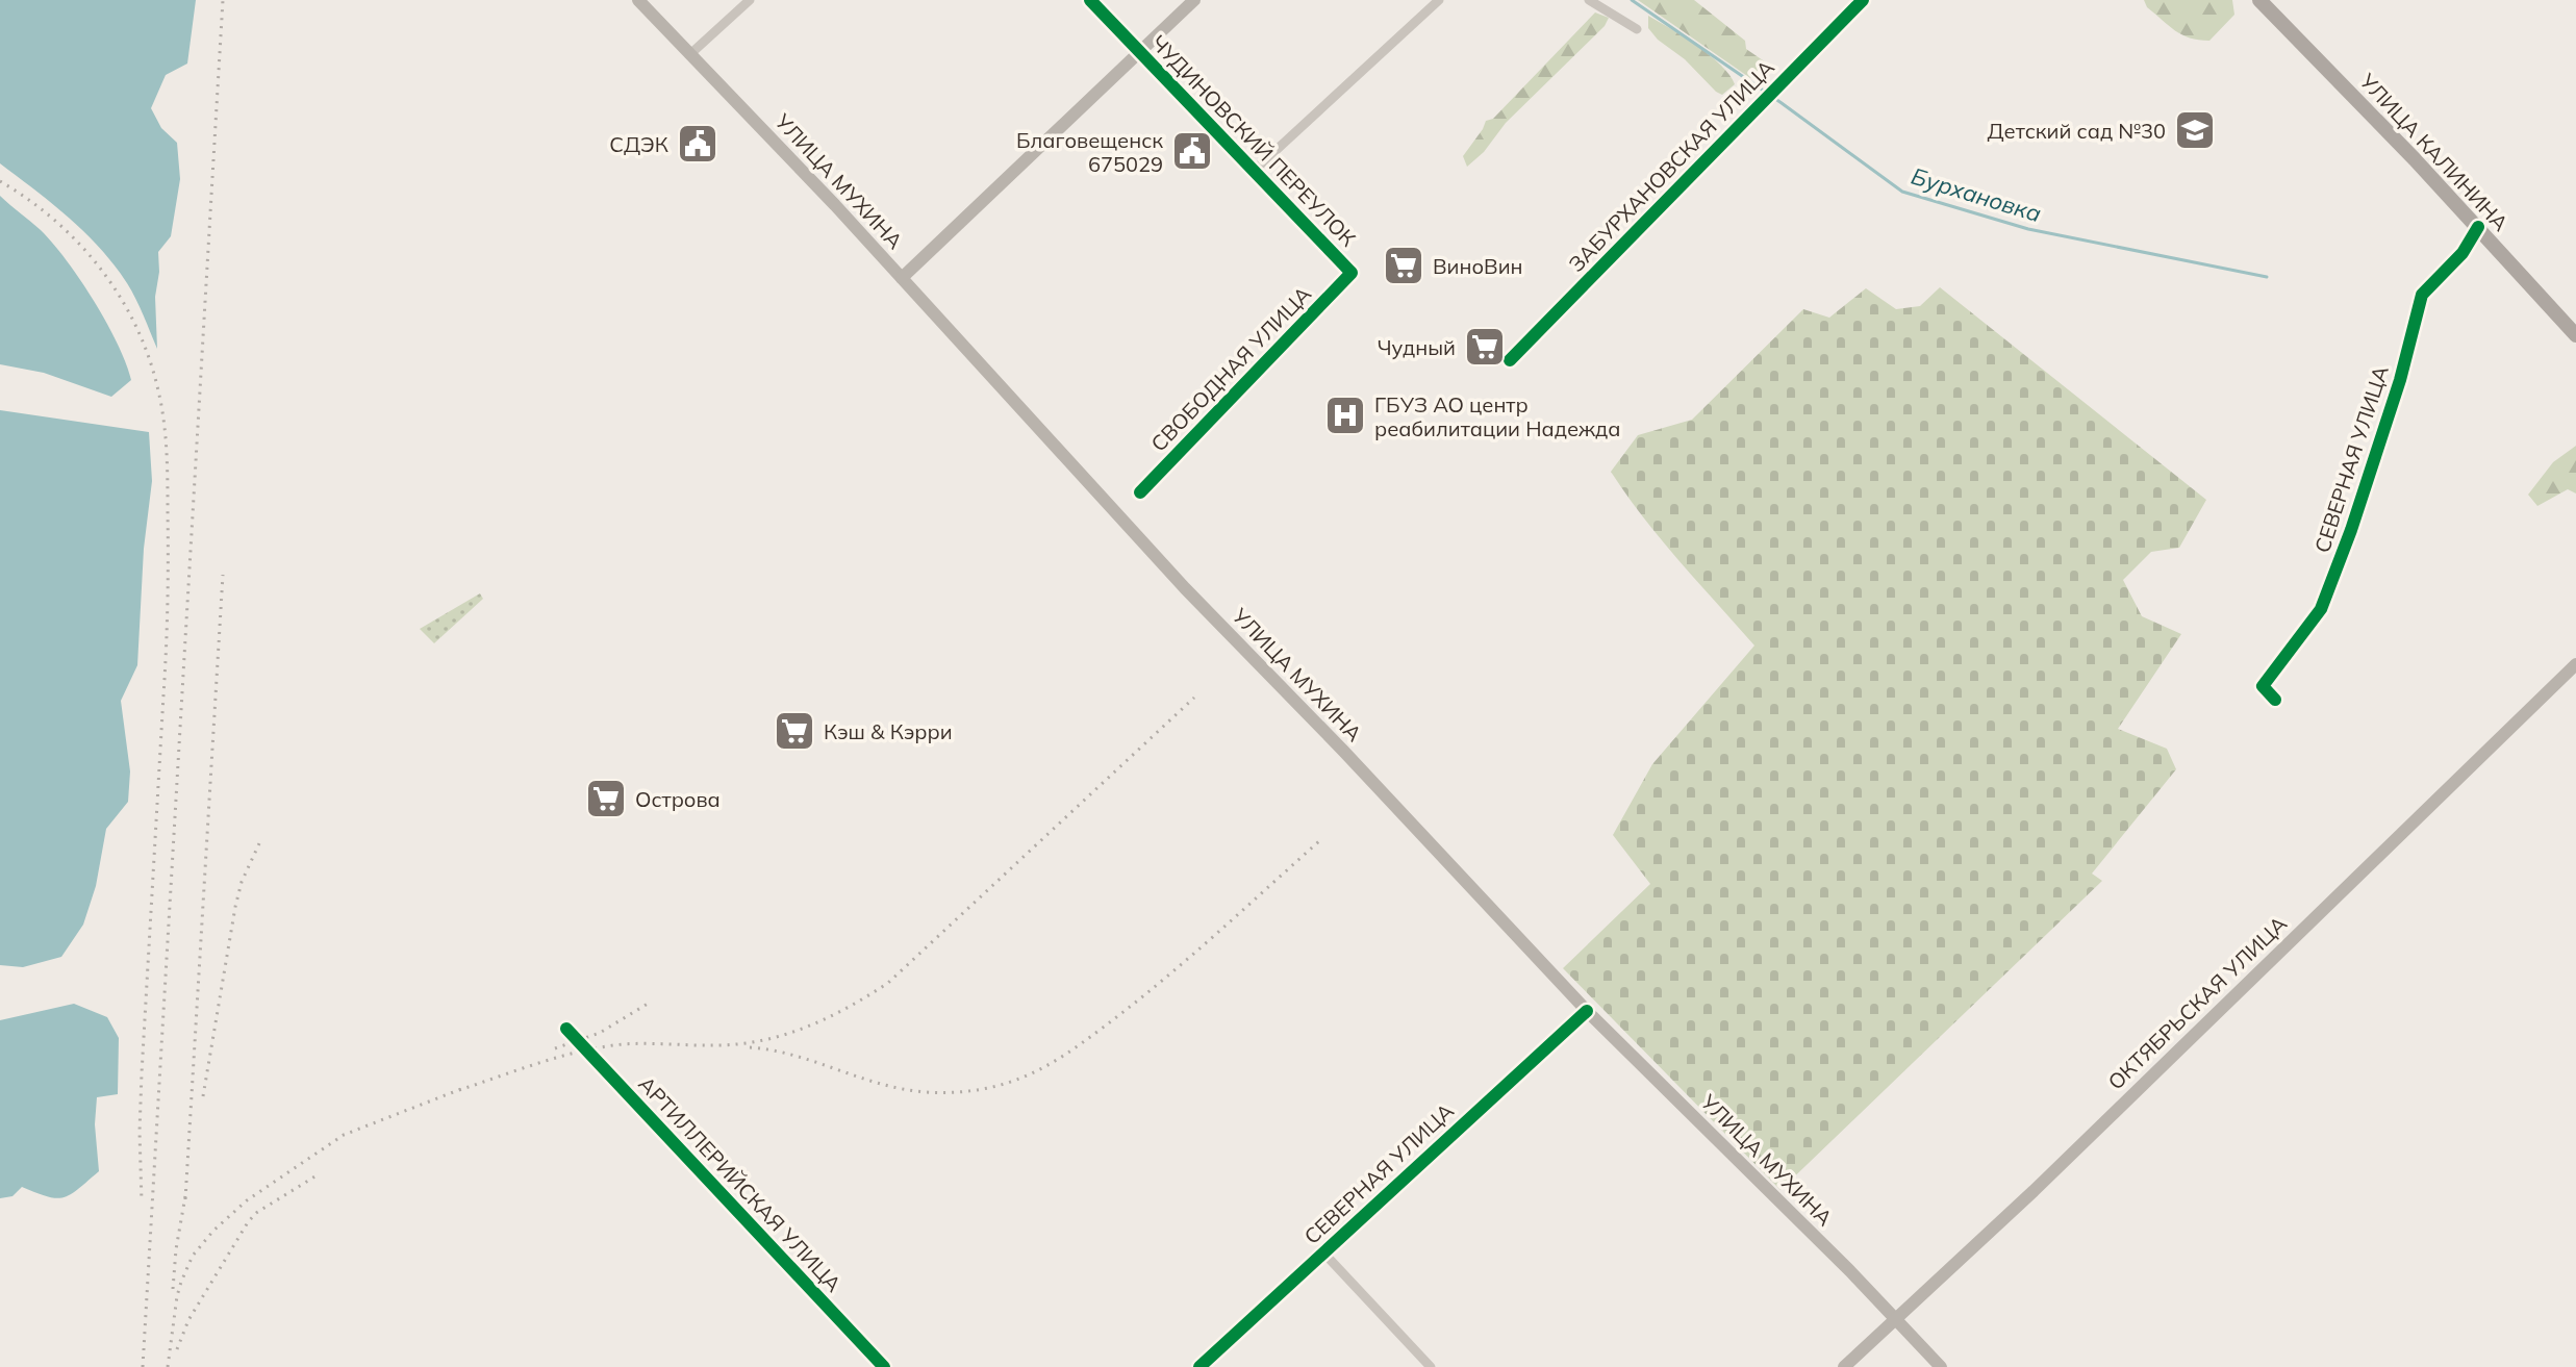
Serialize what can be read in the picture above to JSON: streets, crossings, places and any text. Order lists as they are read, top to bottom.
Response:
{
  "streets": {
    "main road": [
      "УЛИЦА КАЛИНИНА",
      "УЛИЦА МУХИНА",
      "СЕВЕРНАЯ УЛИЦА",
      "ОКТЯБРЬСКАЯ УЛИЦА"
    ],
    "street": [
      "ЧУДИНОВСКИЙ ПЕРЕУЛОК",
      "ЗАБУРХАНОВСКАЯ УЛИЦА",
      "СВОБОДНАЯ УЛИЦА",
      "АРТИЛЛЕРИЙСКАЯ УЛИЦА"
    ]
  },
  "crossings": [
    ["ЧУДИНОВСКИЙ ПЕРЕУЛОК", "СВОБОДНАЯ УЛИЦА"],
    ["УЛИЦА КАЛИНИНА", "СЕВЕРНАЯ УЛИЦА"],
    ["УЛИЦА МУХИНА", "СЕВЕРНАЯ УЛИЦА"],
    ["УЛИЦА МУХИНА", "ОКТЯБРЬСКАЯ УЛИЦА"]
  ],
  "water": ["Бурхановка"],
  "places": {
    "school or university": ["Детский сад №30"],
    "public building": ["СДЭК", "Благовещенск 675029"],
    "supermarket": [
      "ВиноВин",
      "Чудный",
      "Кэш & Кэрри",
      "Острова"
    ],
    "hospital": ["ГБУЗ АО центр реабилитации Надежда"]
  }
}
